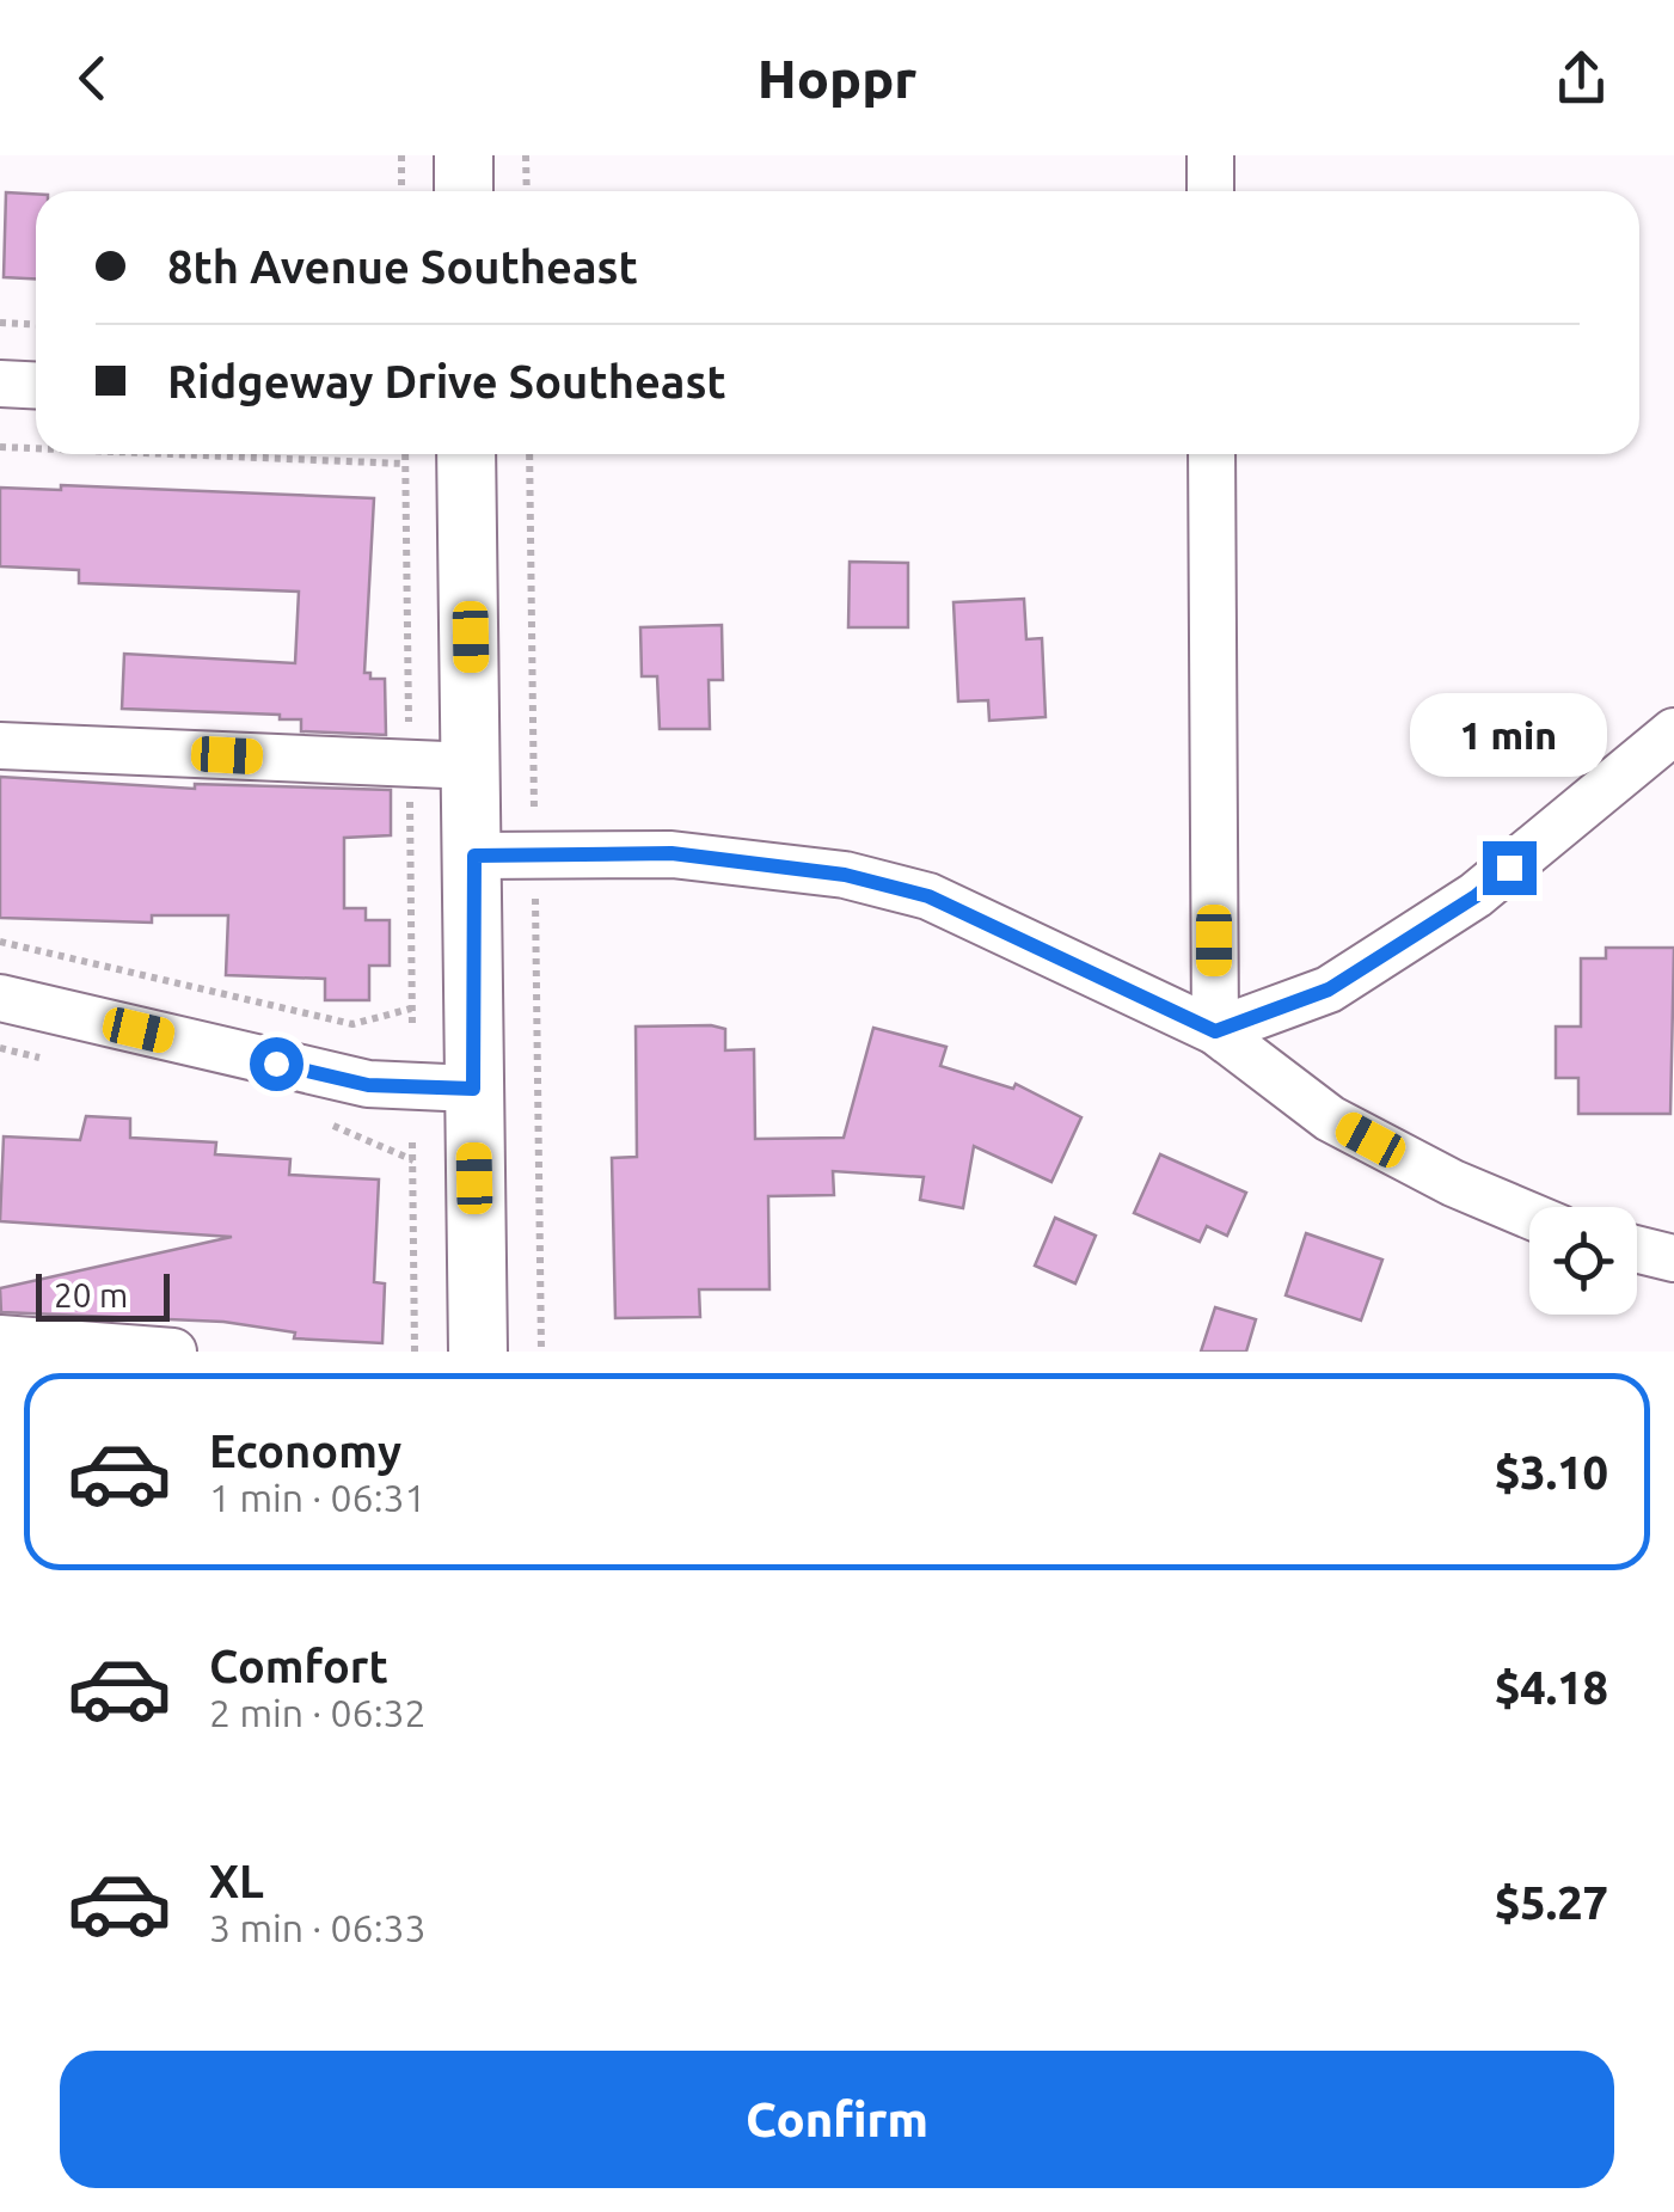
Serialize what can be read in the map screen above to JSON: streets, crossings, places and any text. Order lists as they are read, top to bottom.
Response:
{
  "scale_bar": "20 m",
  "page": {
    "header": "Hoppr",
    "banner": ["8th Avenue Southeast", "Ridgeway Drive Southeast"],
    "bubble": "1 min",
    "scale": "20 m",
    "list": [
      {
        "name": "Economy",
        "note": "1 min · 06:31",
        "value": "$3.10"
      },
      {
        "name": "Comfort",
        "note": "2 min · 06:32",
        "value": "$4.18"
      },
      {
        "name": "XL",
        "note": "3 min · 06:33",
        "value": "$5.27"
      }
    ],
    "buttons": "Confirm"
  }
}
